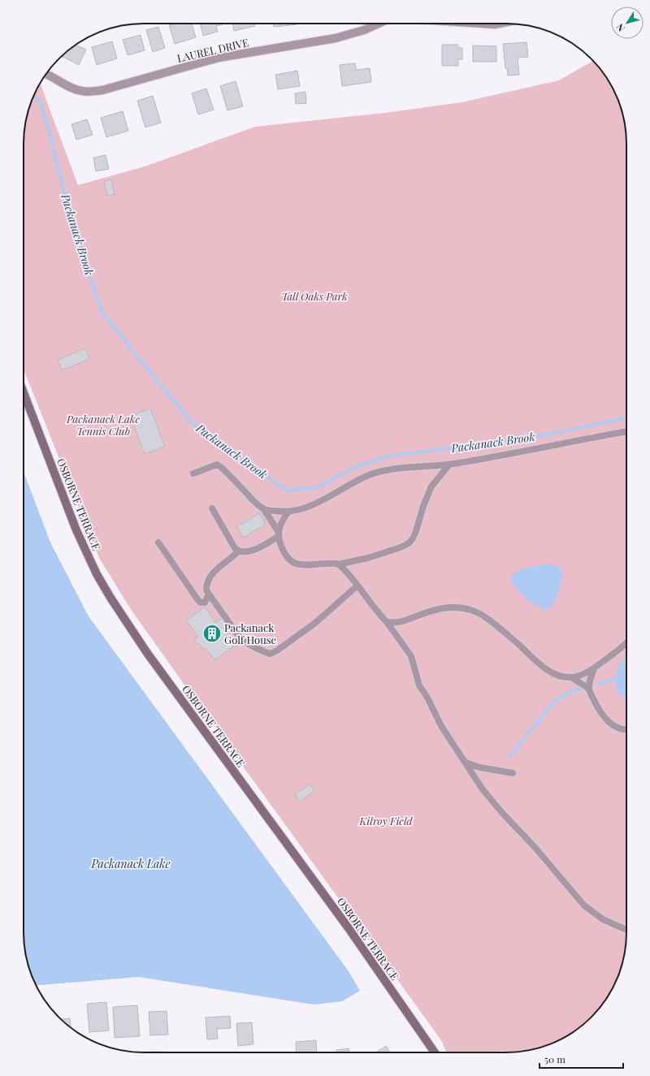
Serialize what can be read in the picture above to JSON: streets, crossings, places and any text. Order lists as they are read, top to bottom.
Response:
{
  "streets": {
    "street": ["LAUREL DRIVE", "OSBORNE TERRACE"]
  },
  "water": ["Packanack Brook", "Packanack Lake"],
  "parks": ["Tall Oaks Park", "Packanack Lake Tennis Club", "Kilroy Field"],
  "places": {
    "building": ["Packanack Golf House"]
  },
  "scale_bar": "50 m",
  "north": "bottom left"
}
